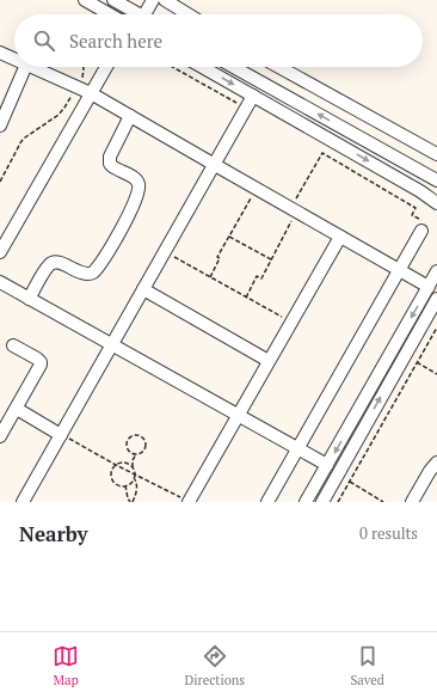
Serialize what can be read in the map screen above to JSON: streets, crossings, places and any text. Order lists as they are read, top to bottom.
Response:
{
  "page": {
    "search": "Search here",
    "heading": ["Nearby", "0 results"],
    "nav": ["Map", "Directions", "Saved"]
  }
}
